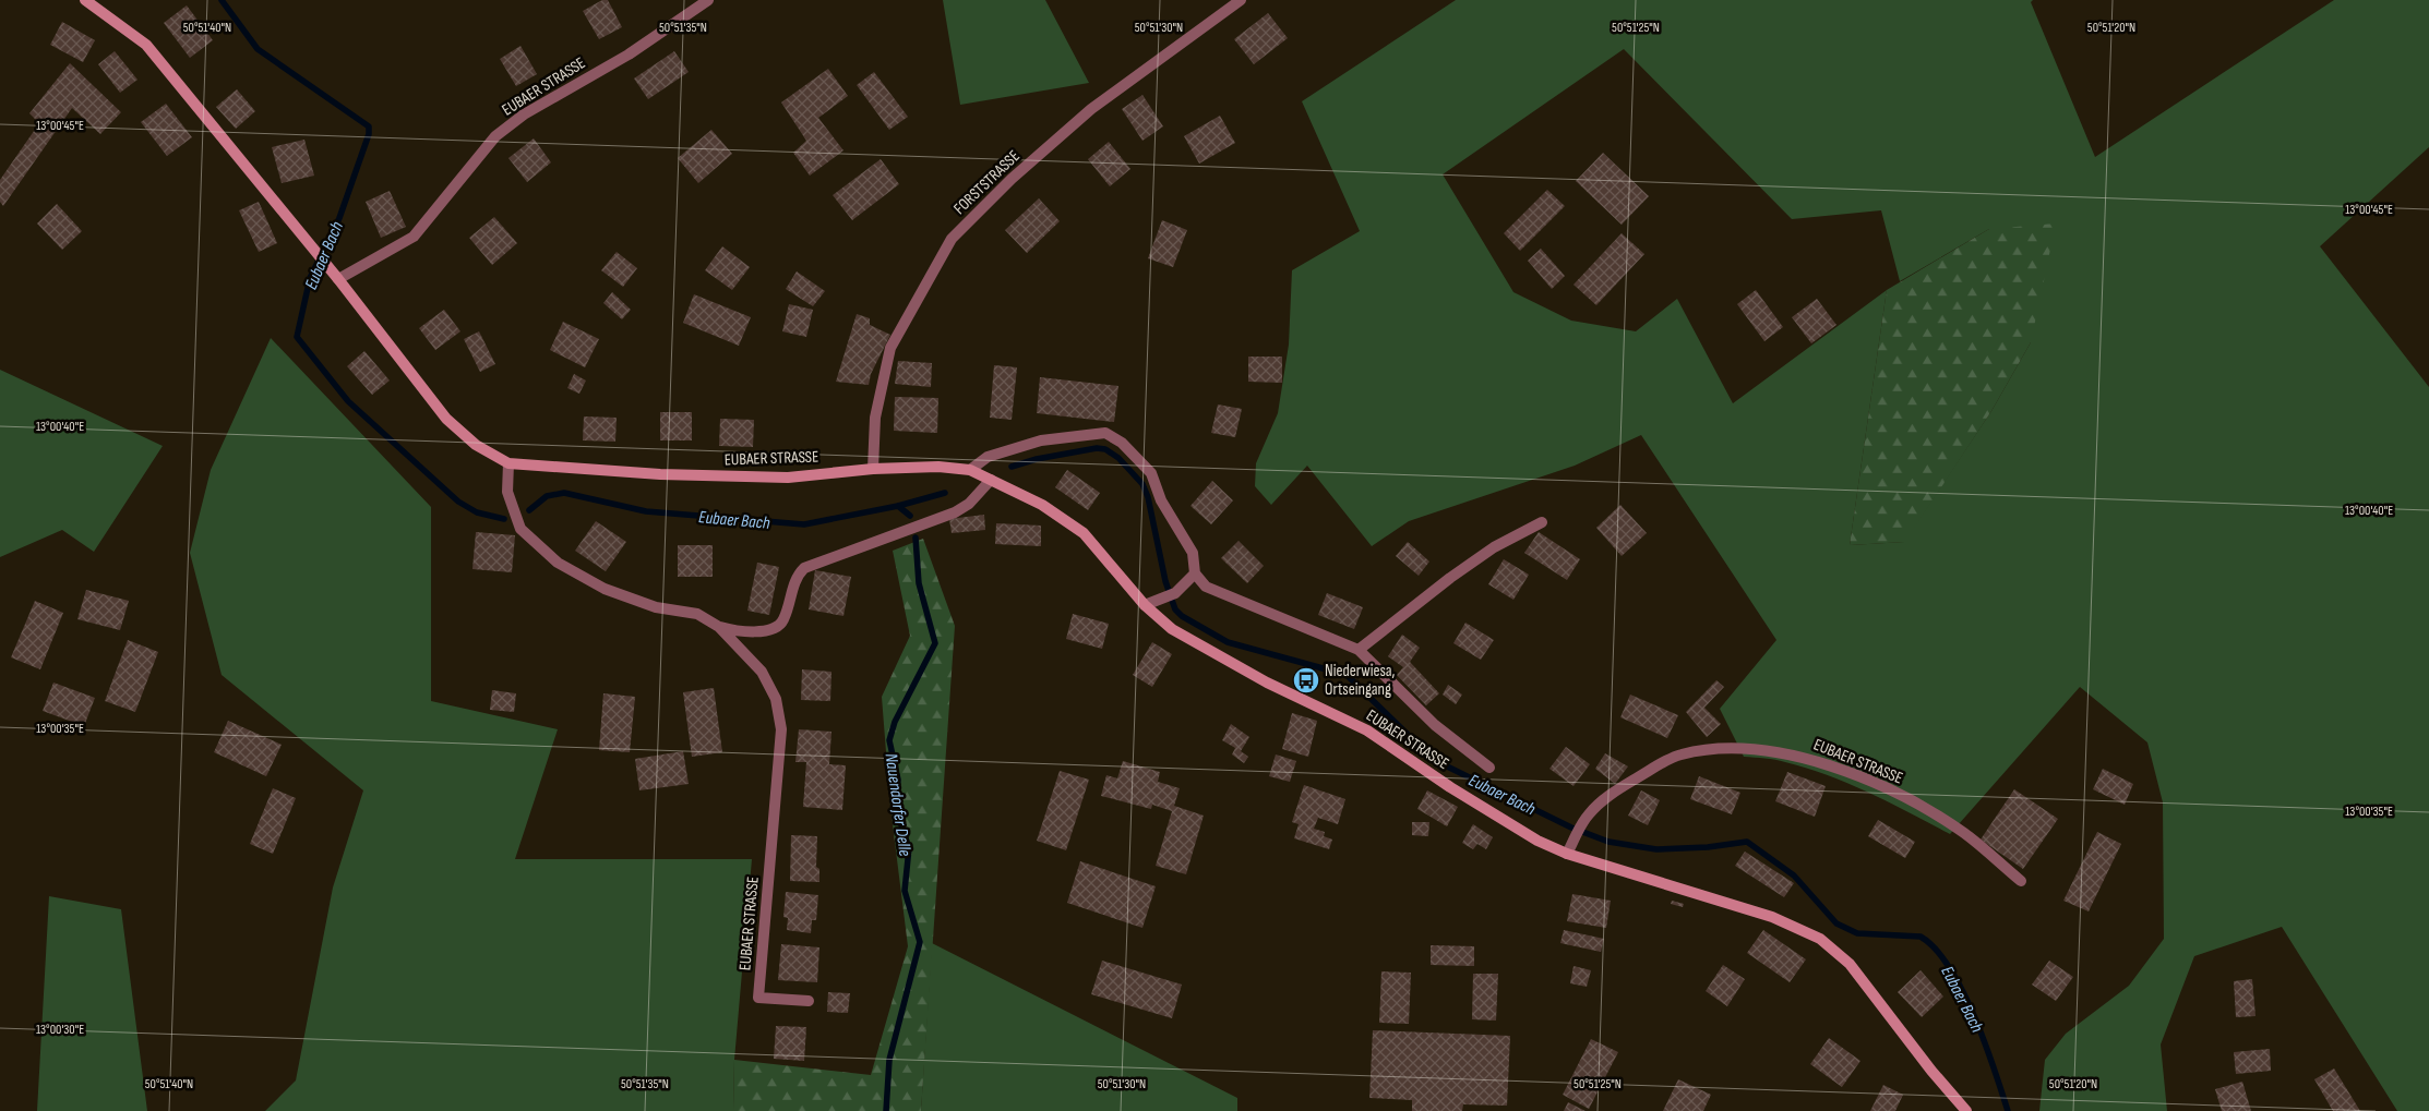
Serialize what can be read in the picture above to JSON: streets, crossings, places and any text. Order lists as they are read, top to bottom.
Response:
{
  "streets": {
    "street": ["EUBAER STRASSE", "FORSTSTRASSE"]
  },
  "crossings": [
    ["EUBAER STRASSE", "FORSTSTRASSE"]
  ],
  "water": ["Eubaer Bach", "Nauendorfer Delle"],
  "places": {
    "bus stop": ["Niederwiesa, Ortseingang"]
  },
  "coordinates": [
    "50°51'40\"N",
    "50°51'35\"N",
    "50°51'30\"N",
    "50°51'25\"N",
    "50°51'20\"N",
    "13°00'45\"E",
    "13°00'40\"E",
    "13°00'35\"E",
    "13°00'30\"E"
  ]
}
